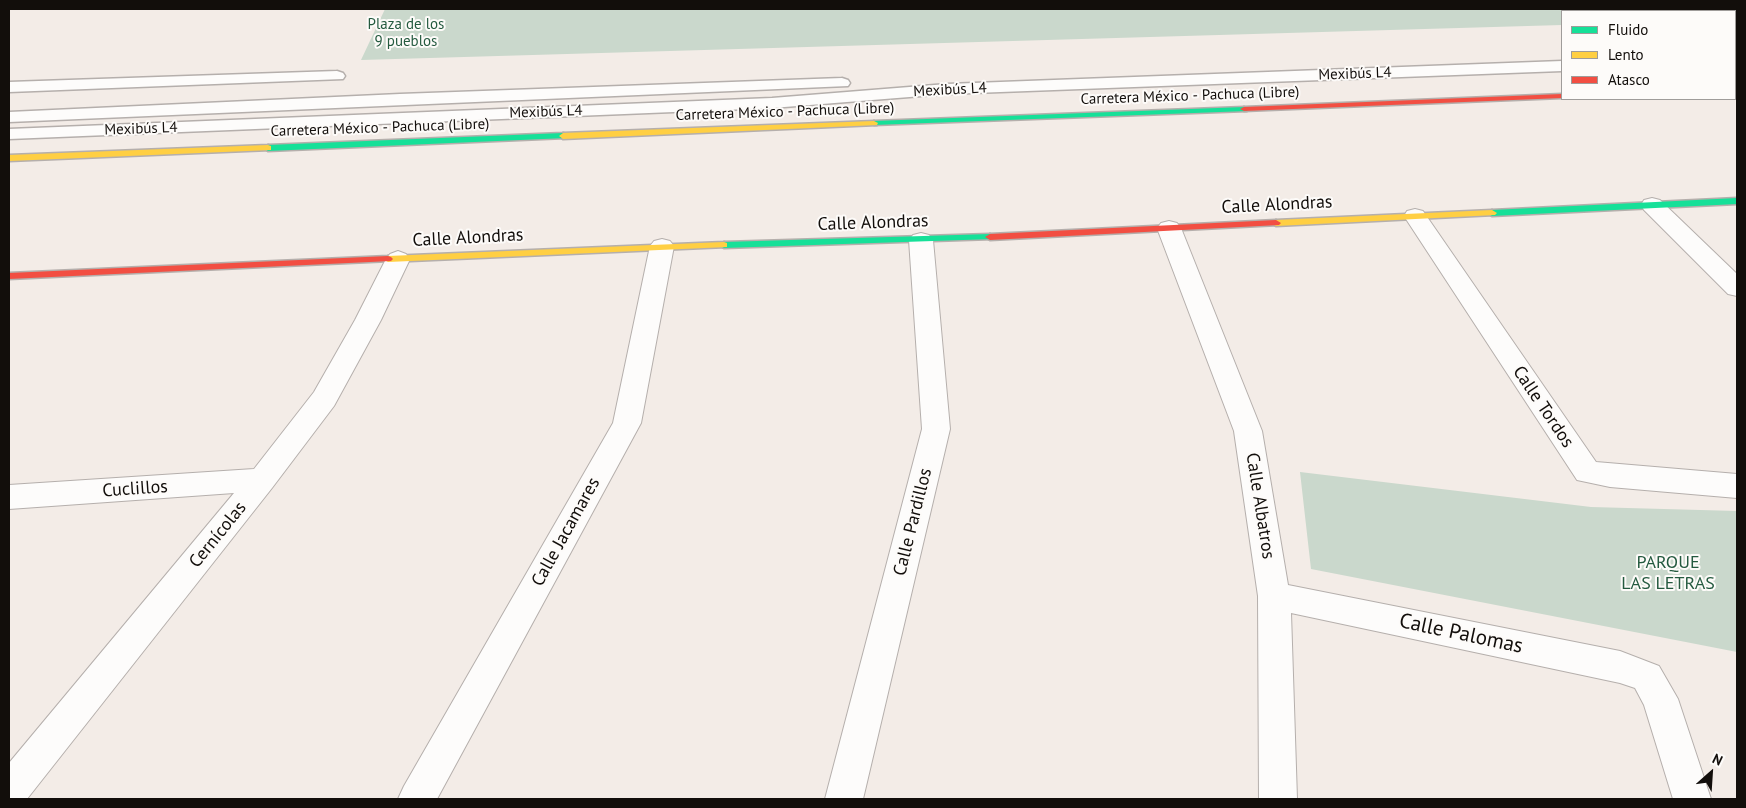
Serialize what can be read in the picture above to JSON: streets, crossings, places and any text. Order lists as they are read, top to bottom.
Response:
{
  "streets": {
    "street": [
      "Carretera México - Pachuca (Libre)",
      "Calle Alondras",
      "Calle Tordos",
      "Cuclillos",
      "Calle Albatros",
      "Calle Pardillos",
      "Calle Jacamares",
      "Cernícolas",
      "Calle Palomas"
    ],
    "lane": ["Mexibús L4"]
  },
  "crossings": [
    ["Calle Alondras", "Calle Tordos"],
    ["Calle Alondras", "Calle Albatros"],
    ["Calle Alondras", "Calle Pardillos"],
    ["Calle Alondras", "Calle Jacamares"],
    ["Calle Alondras", "Cernícolas"],
    ["Cuclillos", "Cernícolas"],
    ["Calle Albatros", "Calle Palomas"]
  ],
  "parks": ["Plaza de los 9 pueblos", "PARQUE LAS LETRAS"],
  "legend": ["Fluido", "Lento", "Atasco"],
  "north": "top right"
}
